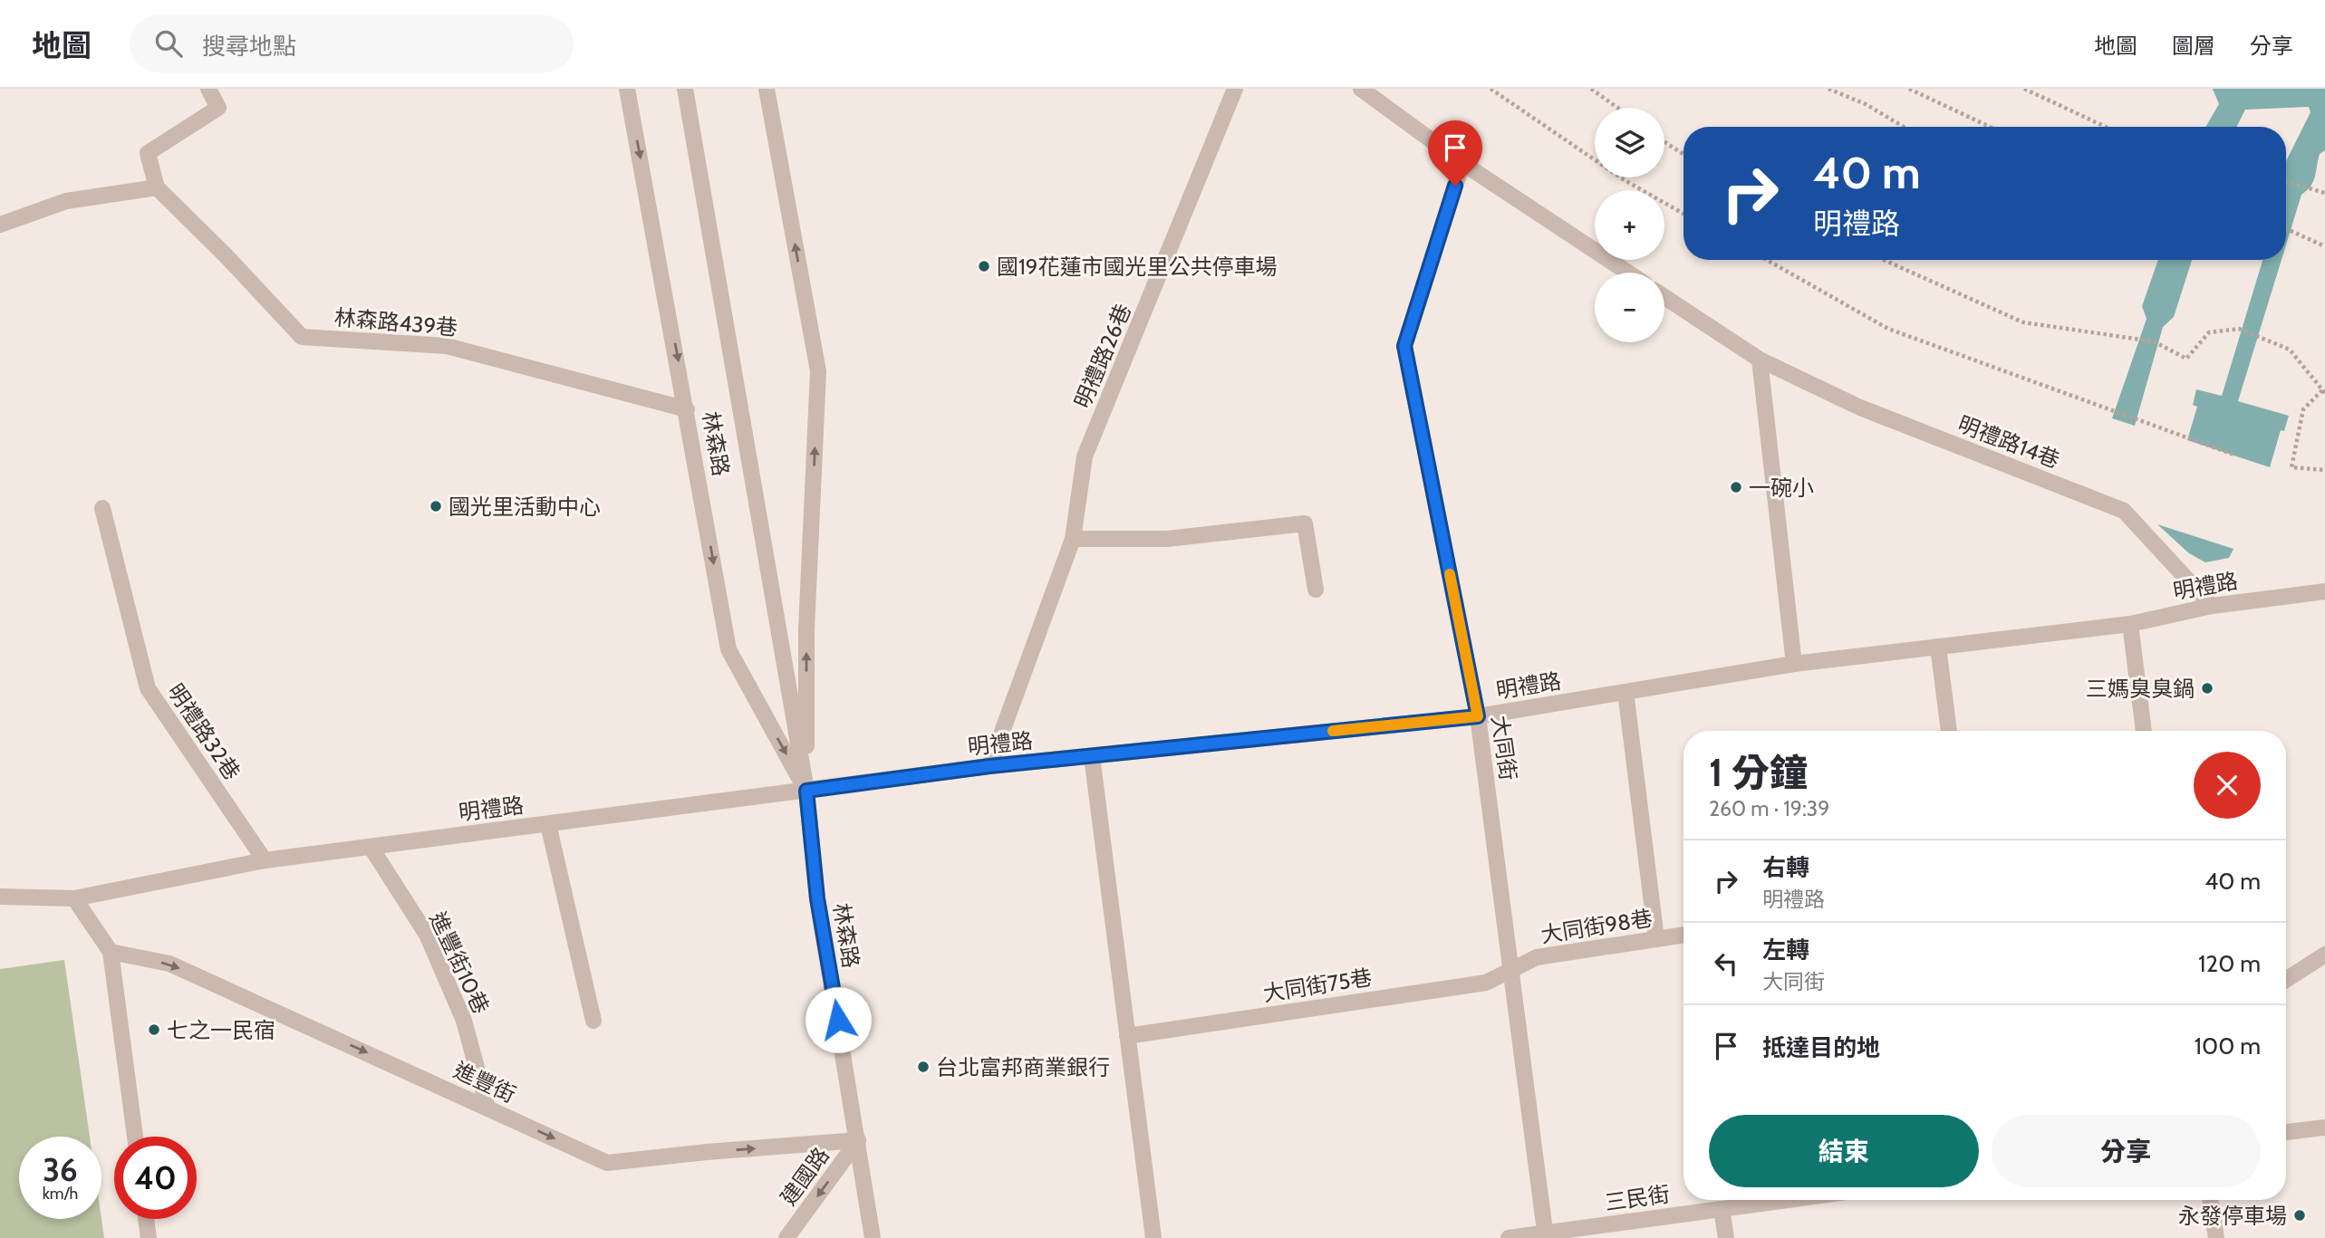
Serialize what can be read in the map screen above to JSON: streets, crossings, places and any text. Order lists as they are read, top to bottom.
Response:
{
  "streets": {
    "street": [
      "林森路439巷",
      "明禮路26巷",
      "明禮路14巷",
      "林森路",
      "明禮路",
      "明禮路32巷",
      "大同街",
      "大同街98巷",
      "進豐街10巷",
      "大同街75巷",
      "進豐街",
      "建國路",
      "三民街"
    ]
  },
  "crossings": [
    ["林森路439巷", "林森路"],
    ["明禮路26巷", "明禮路"],
    ["明禮路14巷", "明禮路"],
    ["林森路", "明禮路"],
    ["林森路", "進豐街"],
    ["林森路", "建國路"],
    ["明禮路", "明禮路32巷"],
    ["明禮路", "大同街"],
    ["明禮路", "進豐街10巷"],
    ["大同街", "大同街98巷"],
    ["大同街", "大同街75巷"],
    ["大同街", "三民街"],
    ["大同街98巷", "大同街75巷"],
    ["進豐街10巷", "進豐街"],
    ["進豐街", "建國路"]
  ],
  "one_way": ["進豐街", "建國路"],
  "places": [
    "國19花蓮市國光里公共停車場",
    "一碗小",
    "國光里活動中心",
    "三媽臭臭鍋",
    "七之一民宿",
    "台北富邦商業銀行",
    "永發停車場"
  ],
  "page": {
    "header": "地圖",
    "search": "搜尋地點",
    "nav": ["地圖", "圖層", "分享"],
    "map_buttons": ["+", "−"],
    "turn": ["40 m", "明禮路"],
    "heading": ["1 分鐘", "260 m · 19:39"],
    "list": [
      {
        "name": "右轉",
        "note": "明禮路",
        "value": "40 m"
      },
      {
        "name": "左轉",
        "note": "大同街",
        "value": "120 m"
      },
      {
        "name": "抵達目的地",
        "value": "100 m"
      }
    ],
    "buttons": ["結束", "分享"],
    "speed": "36 km/h",
    "limit": "40"
  }
}
